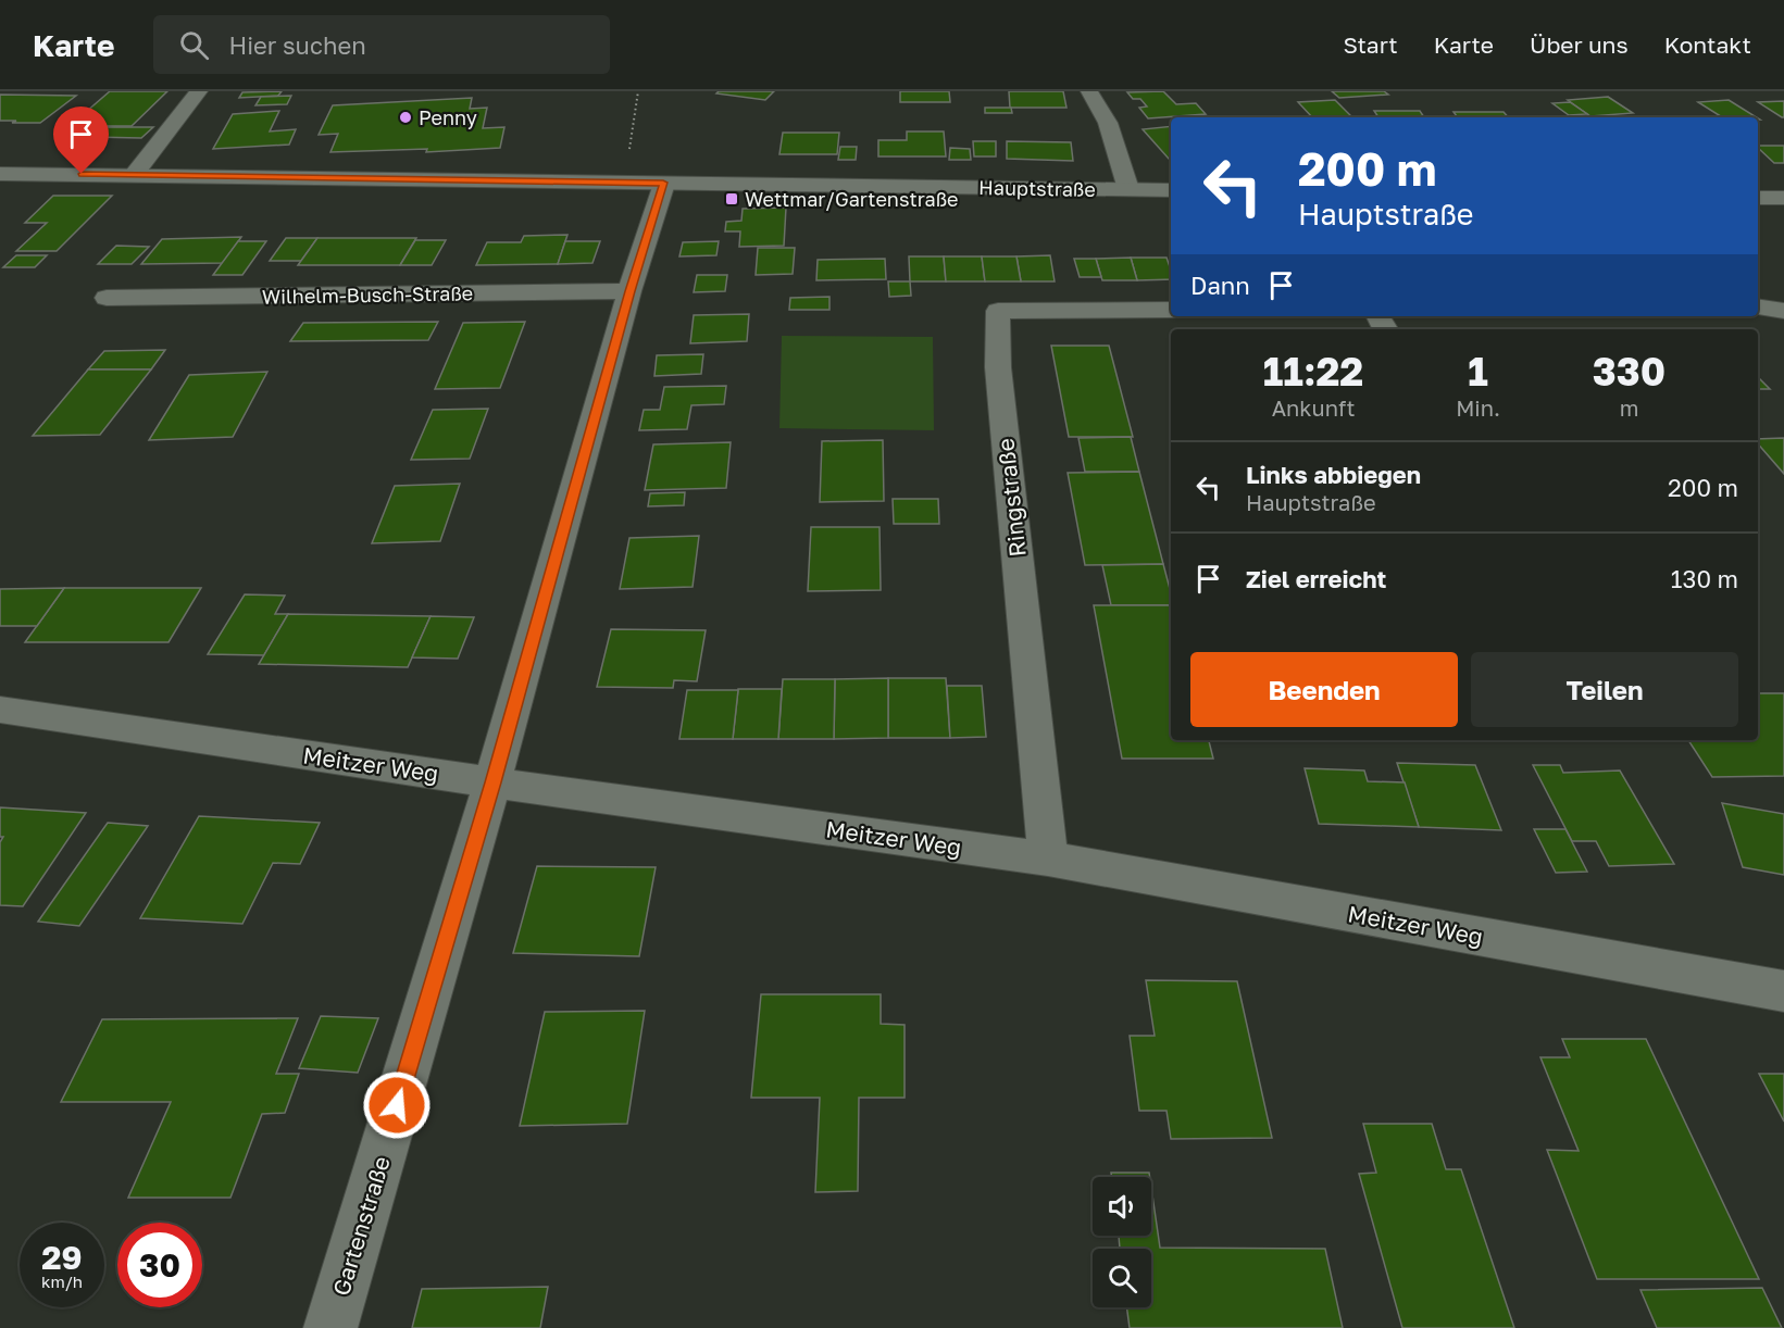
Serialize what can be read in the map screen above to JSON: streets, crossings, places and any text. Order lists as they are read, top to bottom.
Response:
{
  "streets": {
    "street": [
      "Hauptstraße",
      "Wilhelm-Busch-Straße",
      "Ringstraße",
      "Meitzer Weg",
      "Gartenstraße"
    ]
  },
  "crossings": [
    ["Hauptstraße", "Gartenstraße"],
    ["Wilhelm-Busch-Straße", "Gartenstraße"],
    ["Ringstraße", "Meitzer Weg"],
    ["Meitzer Weg", "Gartenstraße"]
  ],
  "places": {
    "other": ["Penny"],
    "transit": ["Wettmar/Gartenstraße"]
  },
  "page": {
    "header": "Karte",
    "search": "Hier suchen",
    "nav": [
      "Start",
      "Karte",
      "Über uns",
      "Kontakt"
    ],
    "turn": ["200 m", "Hauptstraße"],
    "then": "Dann",
    "eta": [
      "11:22",
      "Ankunft",
      "1",
      "Min.",
      "330",
      "m"
    ],
    "list": [
      {
        "name": "Links abbiegen",
        "note": "Hauptstraße",
        "value": "200 m"
      },
      {
        "name": "Ziel erreicht",
        "value": "130 m"
      }
    ],
    "buttons": ["Beenden", "Teilen"],
    "speed": "29 km/h",
    "limit": "30"
  }
}
